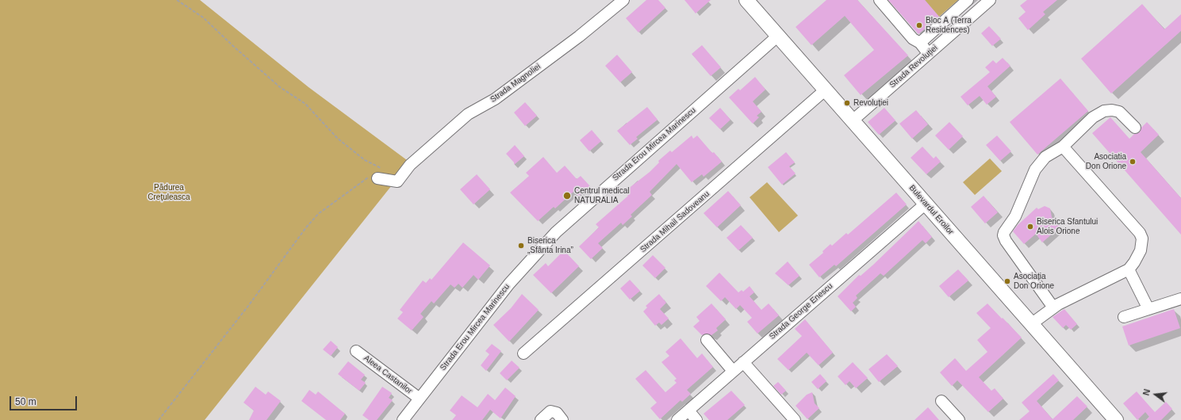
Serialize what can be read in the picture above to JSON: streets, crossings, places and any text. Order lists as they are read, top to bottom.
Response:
{
  "streets": {
    "main road": ["Bulevardul Eroilor"],
    "street": [
      "Strada Revoluției",
      "Strada Magnoliei",
      "Strada Erou Mircea Marinescu",
      "Strada Mihail Sadoveanu",
      "Strada George Enescu",
      "Aleea Castanilor"
    ]
  },
  "crossings": [
    ["Strada Revoluției", "Bulevardul Eroilor"],
    ["Strada Erou Mircea Marinescu", "Bulevardul Eroilor"],
    ["Strada Erou Mircea Marinescu", "Aleea Castanilor"],
    ["Bulevardul Eroilor", "Strada Mihail Sadoveanu"],
    ["Bulevardul Eroilor", "Strada George Enescu"]
  ],
  "parks": ["Pădurea Crețuleasca"],
  "places": [
    "Bloc A (Terra Residences)",
    "Revoluției",
    "Asociatia Don Orione",
    "Centrul medical NATURALIA",
    "Biserica Sfantului Alois Orione",
    "Biserica „Sfânta Irina”",
    "Asociația Don Orione"
  ],
  "scale_bar": "50 m",
  "north": "left"
}
